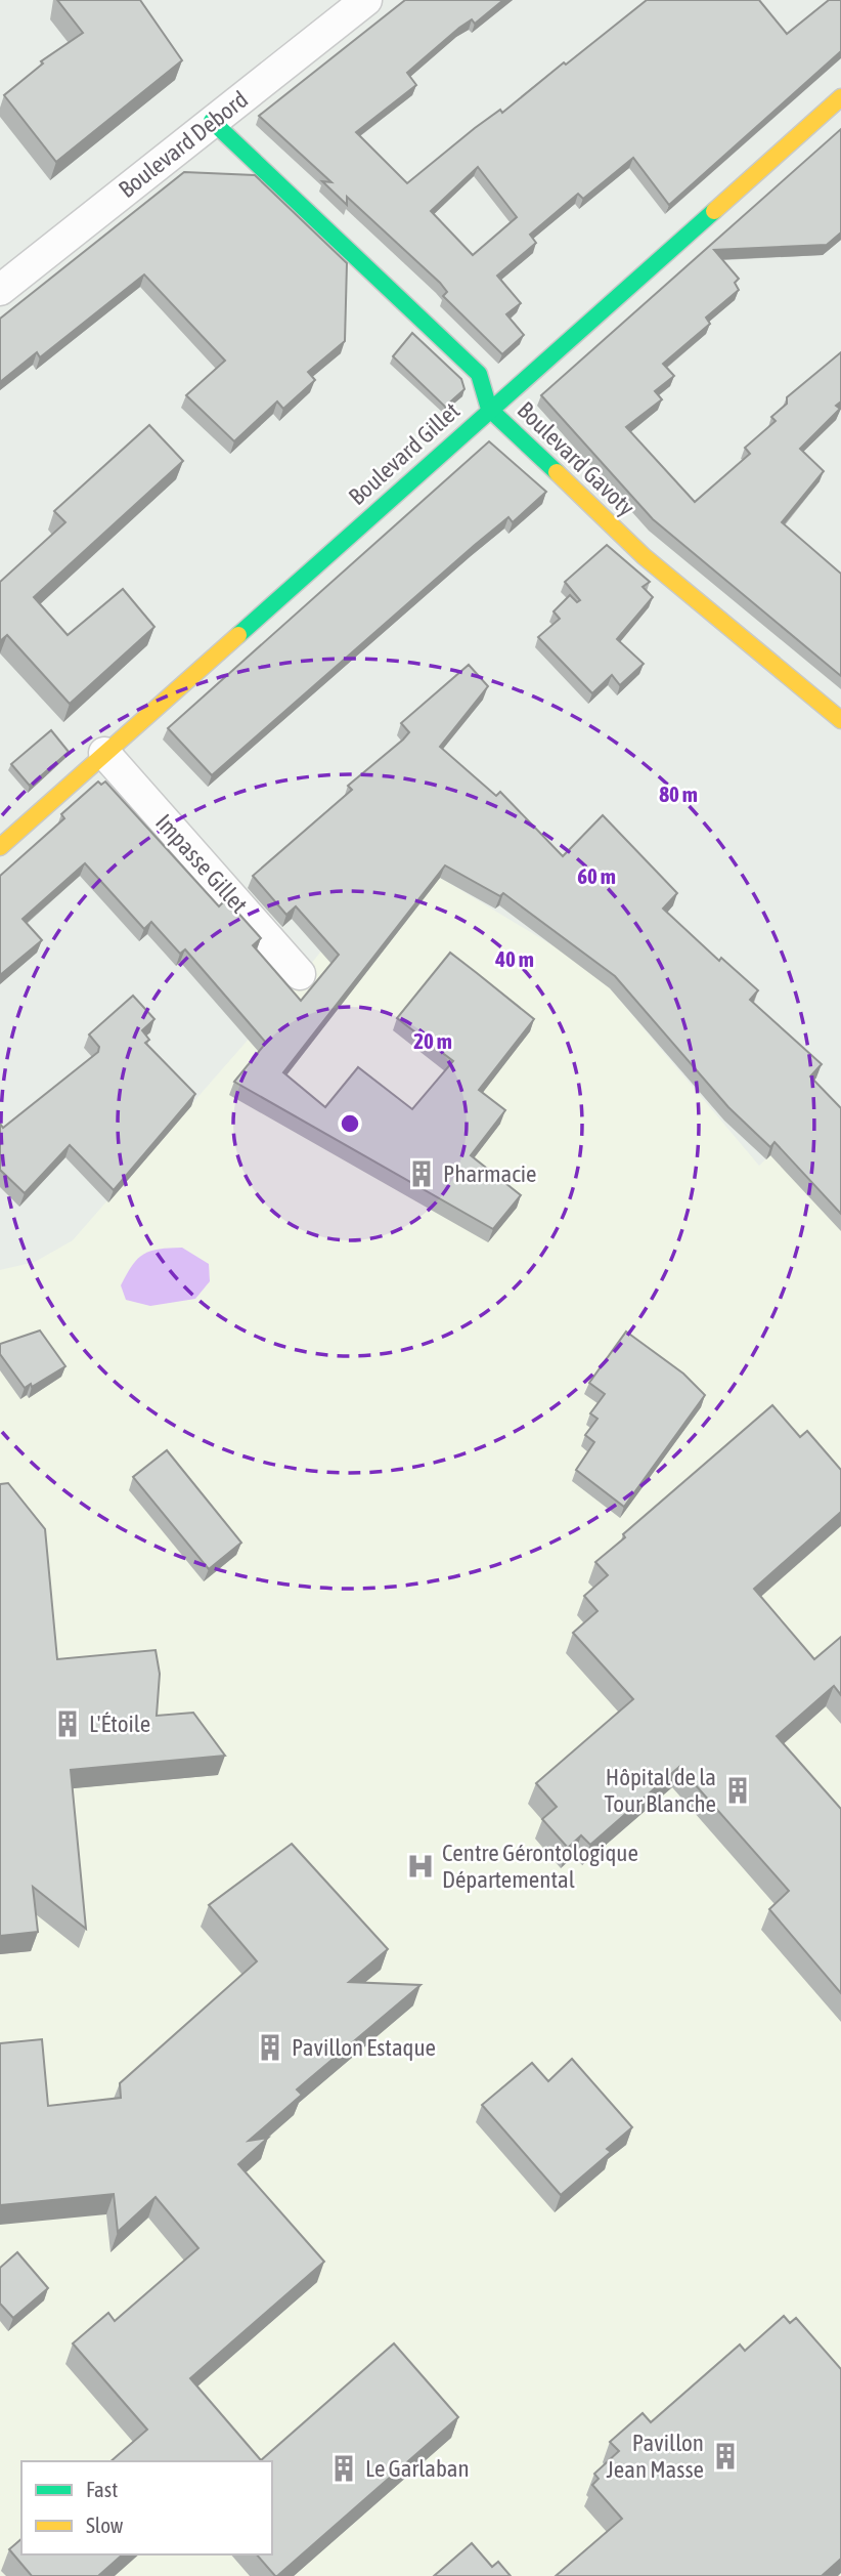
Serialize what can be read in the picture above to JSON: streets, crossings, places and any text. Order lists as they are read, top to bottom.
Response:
{
  "streets": {
    "street": [
      "Boulevard Debord",
      "Boulevard Gillet",
      "Boulevard Gavoty",
      "Impasse Gillet"
    ]
  },
  "crossings": [
    ["Boulevard Debord", "Boulevard Gavoty"],
    ["Boulevard Gillet", "Boulevard Gavoty"],
    ["Boulevard Gillet", "Impasse Gillet"]
  ],
  "places": {
    "building": [
      "Pharmacie",
      "L'Étoile",
      "Hôpital de la Tour Blanche",
      "Pavillon Estaque",
      "Pavillon Jean Masse",
      "Le Garlaban"
    ],
    "hospital": ["Centre Gérontologique Départemental"]
  },
  "legend": ["Fast", "Slow"],
  "rings": [
    "80 m",
    "60 m",
    "40 m",
    "20 m"
  ]
}
